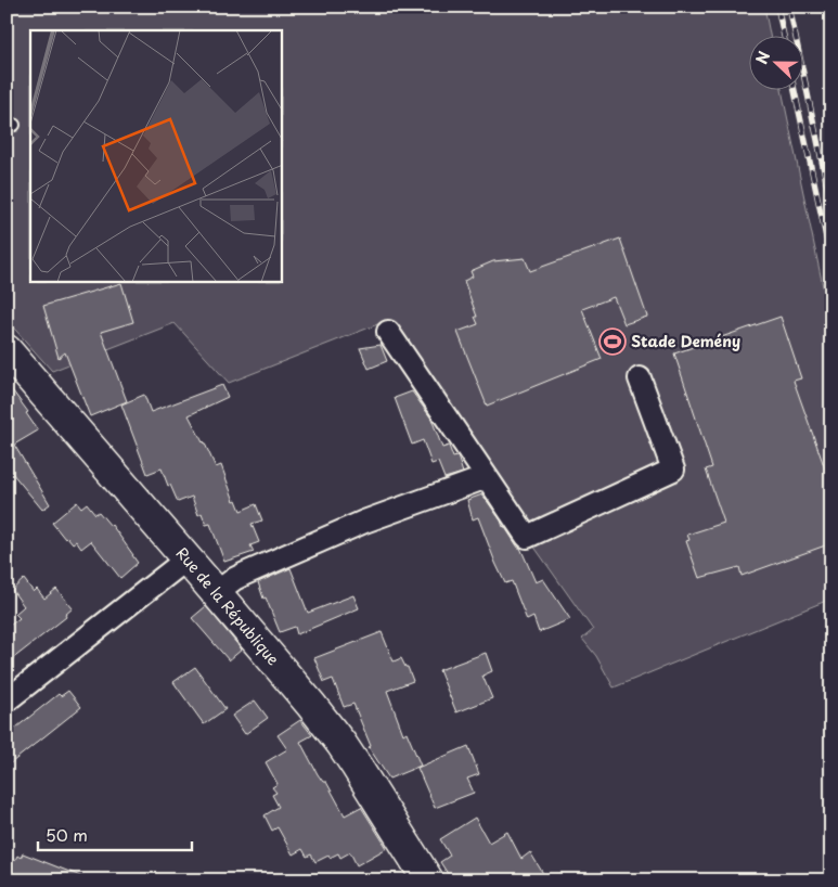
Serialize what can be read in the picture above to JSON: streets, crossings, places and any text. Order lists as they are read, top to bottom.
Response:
{
  "streets": {
    "main road": ["Rue de la République"]
  },
  "places": {
    "sports": ["Stade Demény"]
  },
  "scale_bar": "50 m",
  "north": "left"
}
